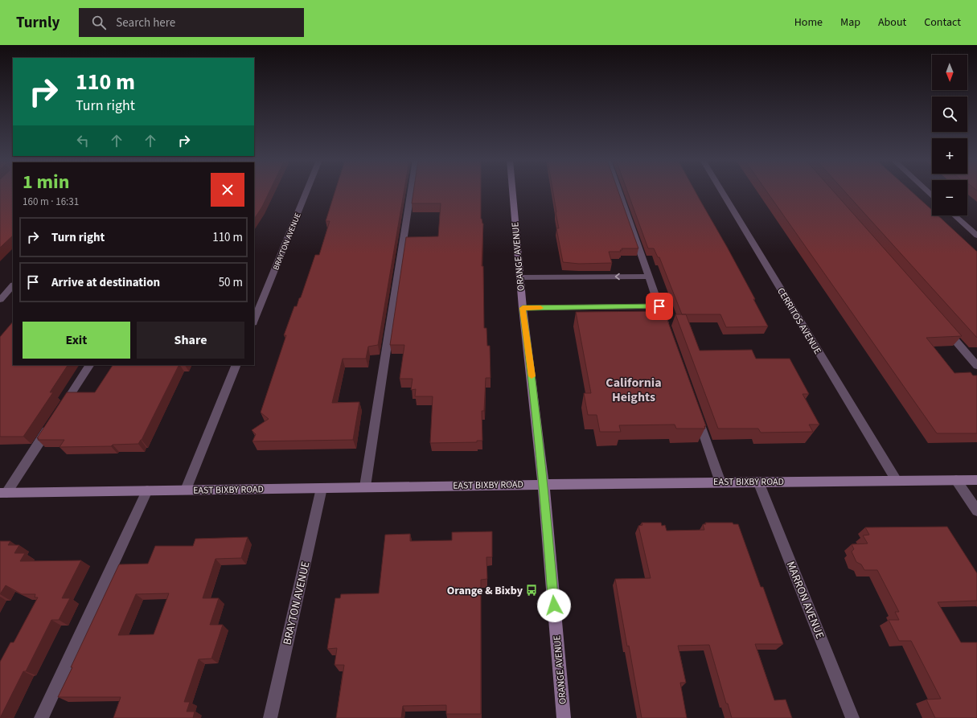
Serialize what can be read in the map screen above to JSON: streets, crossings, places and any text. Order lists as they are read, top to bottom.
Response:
{
  "streets": {
    "street": [
      "BRAYTON AVENUE",
      "ORANGE AVENUE",
      "CERRITOS AVENUE",
      "EAST BIXBY ROAD",
      "MARRON AVENUE"
    ]
  },
  "crossings": [
    ["BRAYTON AVENUE", "EAST BIXBY ROAD"],
    ["ORANGE AVENUE", "EAST BIXBY ROAD"],
    ["CERRITOS AVENUE", "EAST BIXBY ROAD"],
    ["EAST BIXBY ROAD", "MARRON AVENUE"]
  ],
  "districts": ["California Heights"],
  "places": {
    "bus stop": ["Orange & Bixby"]
  },
  "north": "bottom",
  "page": {
    "header": "Turnly",
    "search": "Search here",
    "nav": [
      "Home",
      "Map",
      "About",
      "Contact"
    ],
    "map_buttons": ["+", "−"],
    "turn": ["110 m", "Turn right"],
    "heading": ["1 min", "160 m · 16:31"],
    "list": [
      {
        "name": "Turn right",
        "value": "110 m"
      },
      {
        "name": "Arrive at destination",
        "value": "50 m"
      }
    ],
    "buttons": ["Exit", "Share"]
  }
}
